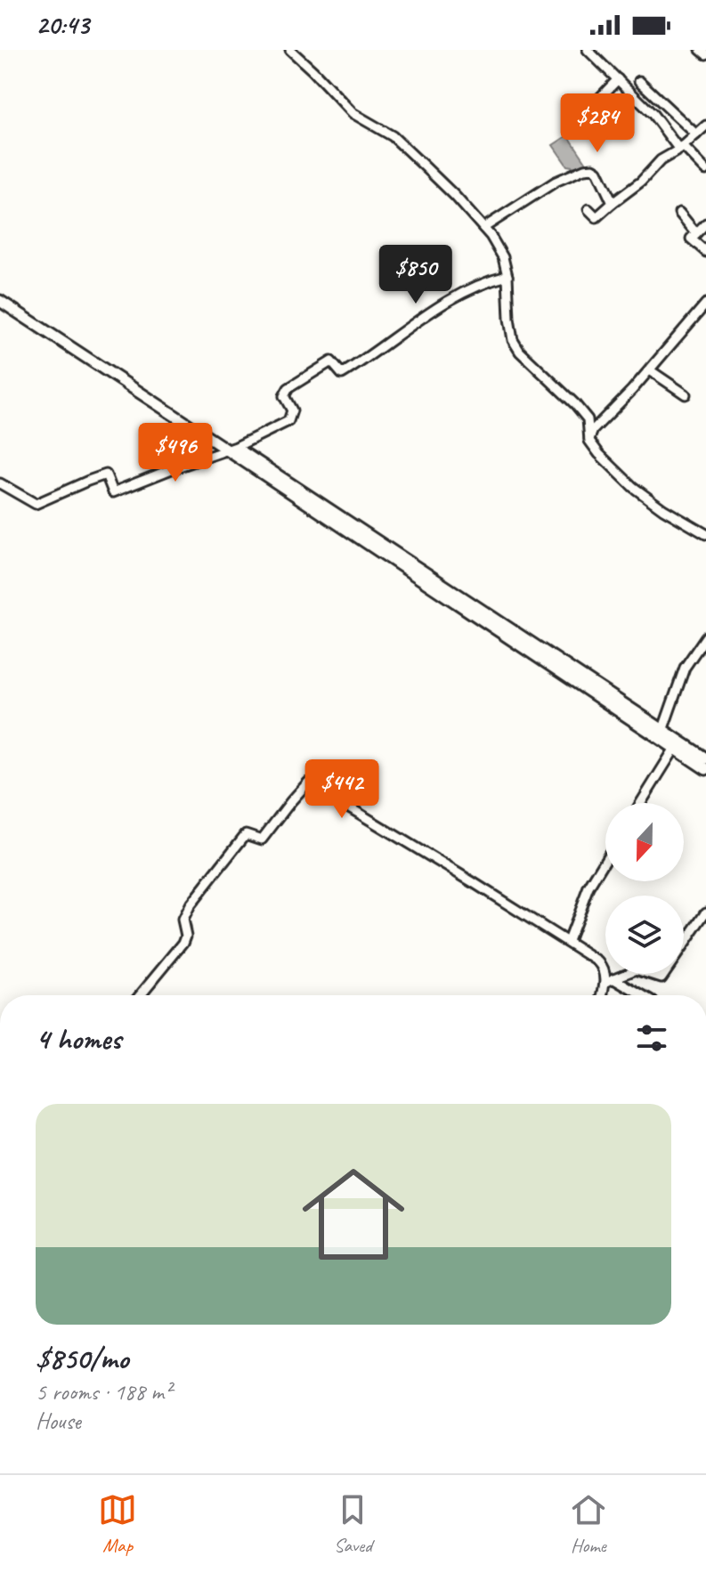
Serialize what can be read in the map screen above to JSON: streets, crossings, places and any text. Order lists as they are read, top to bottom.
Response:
{
  "north": "bottom",
  "page": {
    "status": "20:43",
    "price": [
      "$284",
      "$850",
      "$496",
      "$442"
    ],
    "heading": "4 homes",
    "list": [
      {
        "name": "$850/mo",
        "note": "5 rooms · 188 m² · House"
      }
    ],
    "tabs": ["Map", "Saved", "Home"]
  }
}
